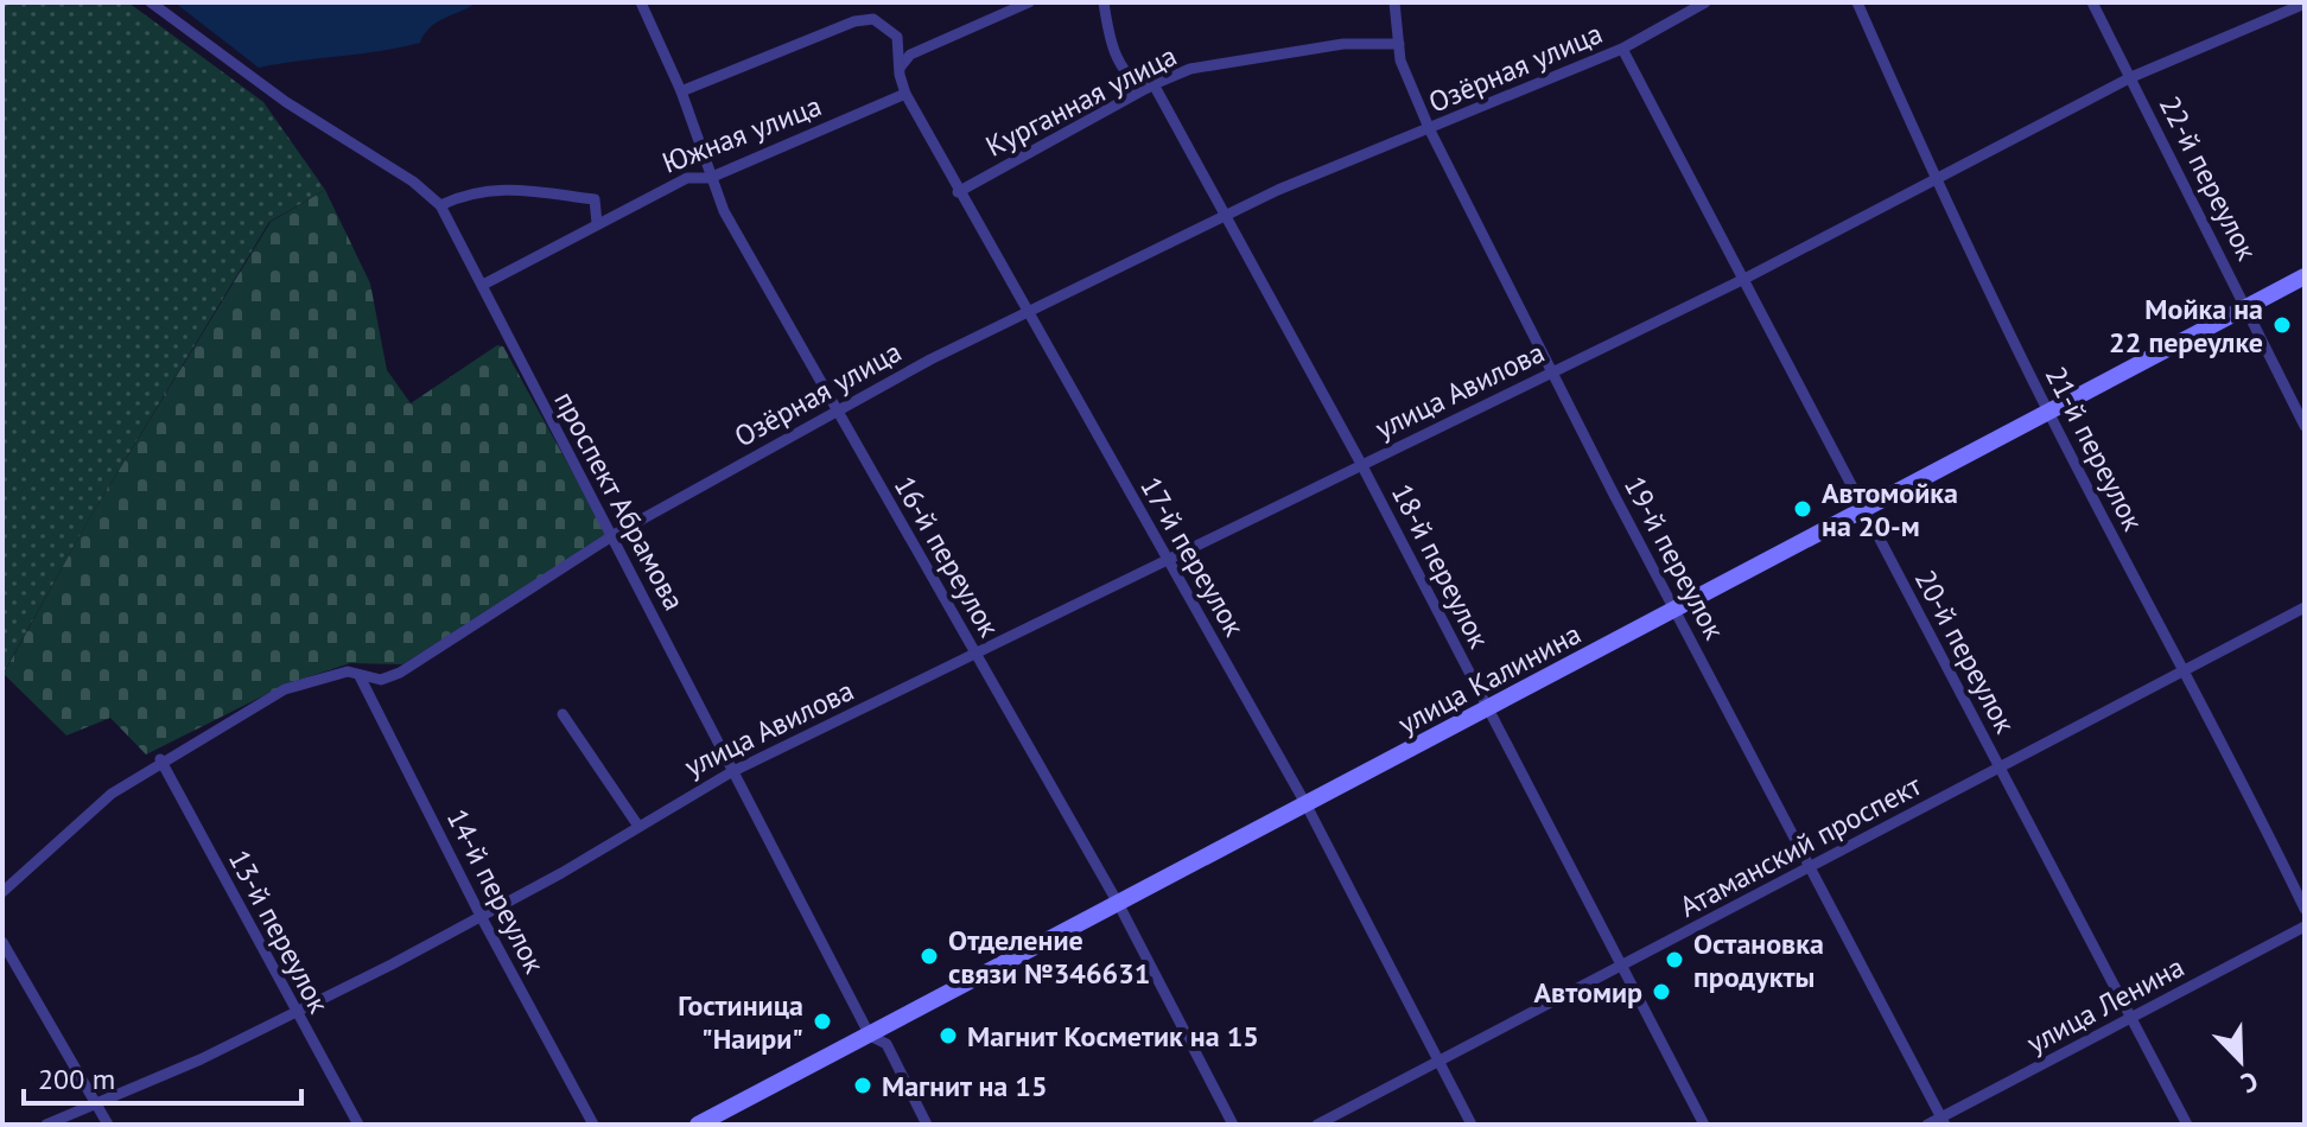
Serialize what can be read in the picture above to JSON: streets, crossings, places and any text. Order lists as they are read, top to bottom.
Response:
{
  "streets": {
    "main road": ["улица Калинина"],
    "street": [
      "Озёрная улица",
      "Курганная улица",
      "Южная улица",
      "22-й переулок",
      "улица Авилова",
      "21-й переулок",
      "проспект Абрамова",
      "16-й переулок",
      "17-й переулок",
      "19-й переулок",
      "18-й переулок",
      "20-й переулок",
      "Атаманский проспект",
      "14-й переулок",
      "13-й переулок",
      "улица Ленина"
    ]
  },
  "crossings": [
    ["Озёрная улица", "проспект Абрамова"],
    ["Озёрная улица", "16-й переулок"],
    ["Озёрная улица", "17-й переулок"],
    ["Озёрная улица", "19-й переулок"],
    ["Озёрная улица", "18-й переулок"],
    ["Озёрная улица", "20-й переулок"],
    ["Озёрная улица", "14-й переулок"],
    ["Озёрная улица", "13-й переулок"],
    ["Курганная улица", "17-й переулок"],
    ["Курганная улица", "19-й переулок"],
    ["Курганная улица", "18-й переулок"],
    ["Южная улица", "проспект Абрамова"],
    ["Южная улица", "16-й переулок"],
    ["Южная улица", "17-й переулок"],
    ["22-й переулок", "улица Авилова"],
    ["22-й переулок", "улица Калинина"],
    ["улица Авилова", "21-й переулок"],
    ["улица Авилова", "проспект Абрамова"],
    ["улица Авилова", "16-й переулок"],
    ["улица Авилова", "17-й переулок"],
    ["улица Авилова", "19-й переулок"],
    ["улица Авилова", "18-й переулок"],
    ["улица Авилова", "20-й переулок"],
    ["улица Авилова", "14-й переулок"],
    ["улица Авилова", "13-й переулок"],
    ["21-й переулок", "улица Калинина"],
    ["21-й переулок", "Атаманский проспект"],
    ["проспект Абрамова", "улица Калинина"],
    ["16-й переулок", "17-й переулок"],
    ["16-й переулок", "улица Калинина"],
    ["17-й переулок", "улица Калинина"],
    ["17-й переулок", "Атаманский проспект"],
    ["19-й переулок", "улица Калинина"],
    ["19-й переулок", "Атаманский проспект"],
    ["19-й переулок", "улица Ленина"],
    ["18-й переулок", "улица Калинина"],
    ["18-й переулок", "Атаманский проспект"],
    ["20-й переулок", "улица Калинина"],
    ["20-й переулок", "Атаманский проспект"],
    ["20-й переулок", "улица Ленина"]
  ],
  "places": [
    "Мойка на 22 переулке",
    "Автомойка на 20-м",
    "Отделение связи №346631",
    "Остановка продукты",
    "Автомир",
    "Гостиница \"Наири\"",
    "Магнит Косметик на 15",
    "Магнит на 15"
  ],
  "scale_bar": "200 m",
  "north": "bottom right"
}
